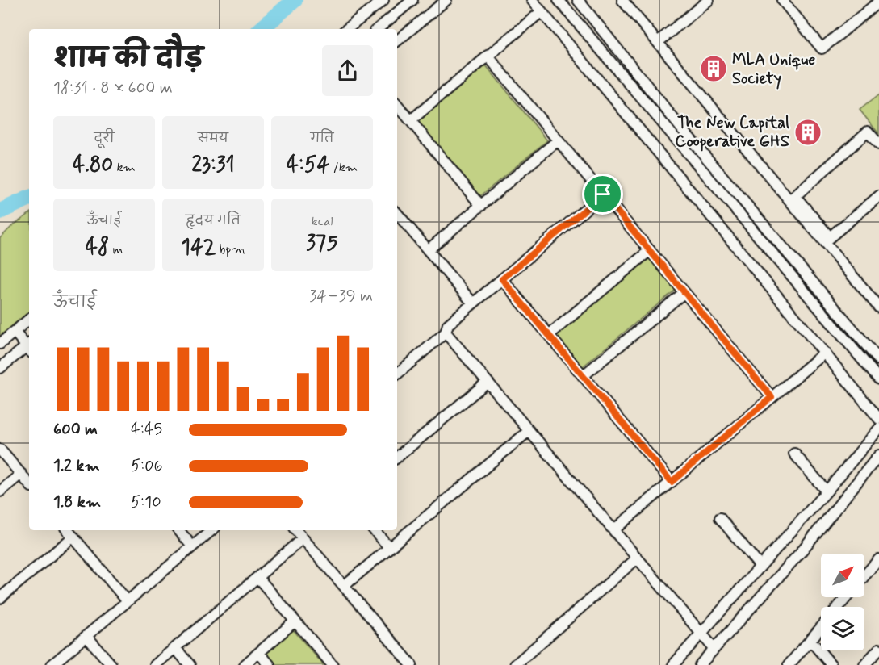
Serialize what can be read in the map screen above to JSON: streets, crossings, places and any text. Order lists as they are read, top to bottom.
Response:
{
  "places": {
    "building": ["MLA Unique Society", "The New Capital Cooperative GHS"]
  },
  "north": "top right",
  "page": {
    "heading": ["शाम की दौड़", "18:31 · 8 × 600 m"],
    "stats": [
      ["दूरी", "4.80 km"],
      ["समय", "23:31"],
      ["गति", "4:54 /km"],
      ["ऊँचाई", "48 m"],
      ["हृदय गति", "142 bpm"],
      ["kcal", "375"]
    ],
    "chart": ["ऊँचाई", "34–39 m"],
    "list": [
      {
        "name": "600 m",
        "note": "4:45"
      },
      {
        "name": "1.2 km",
        "note": "5:06"
      },
      {
        "name": "1.8 km",
        "note": "5:10"
      }
    ]
  }
}
